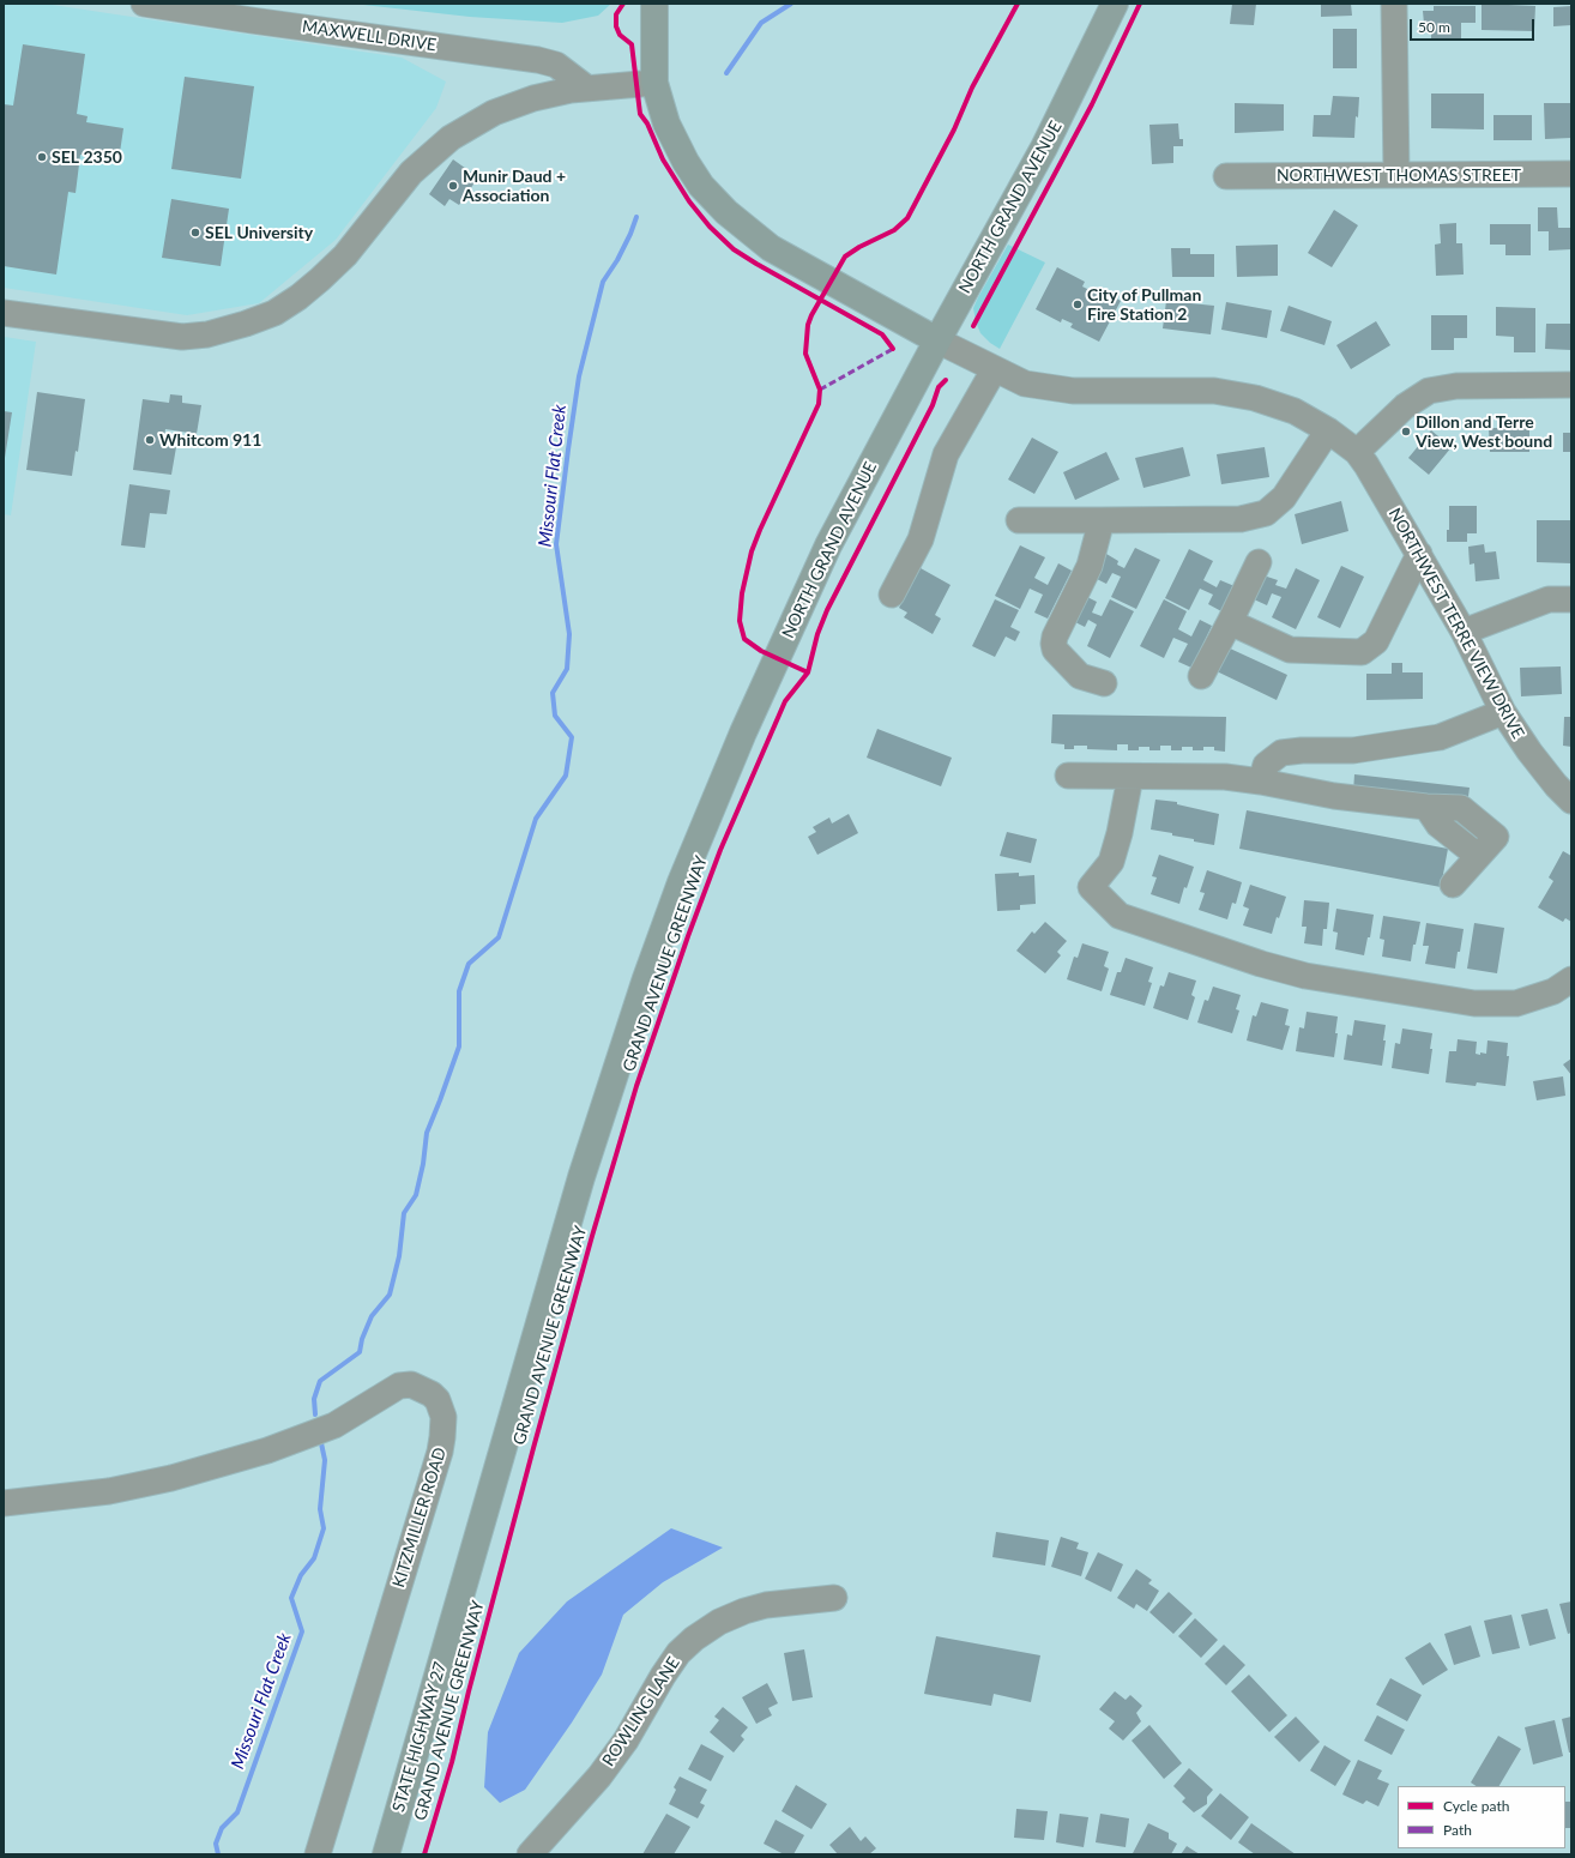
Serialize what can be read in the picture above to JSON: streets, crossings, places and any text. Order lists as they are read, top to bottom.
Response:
{
  "streets": {
    "main road": ["NORTH GRAND AVENUE", "STATE HIGHWAY 27"],
    "street": [
      "MAXWELL DRIVE",
      "NORTHWEST THOMAS STREET",
      "NORTHWEST TERRE VIEW DRIVE",
      "KITZMILLER ROAD",
      "ROWLING LANE"
    ],
    "cycle path": ["GRAND AVENUE GREENWAY"]
  },
  "crossings": [
    ["NORTH GRAND AVENUE", "NORTHWEST TERRE VIEW DRIVE"],
    ["NORTH GRAND AVENUE", "STATE HIGHWAY 27"]
  ],
  "water": ["Missouri Flat Creek"],
  "places": [
    "SEL 2350",
    "Munir Daud + Association",
    "SEL University",
    "City of Pullman Fire Station 2",
    "Dillon and Terre View, West bound",
    "Whitcom 911"
  ],
  "legend": ["Cycle path", "Path"],
  "scale_bar": "50 m"
}
